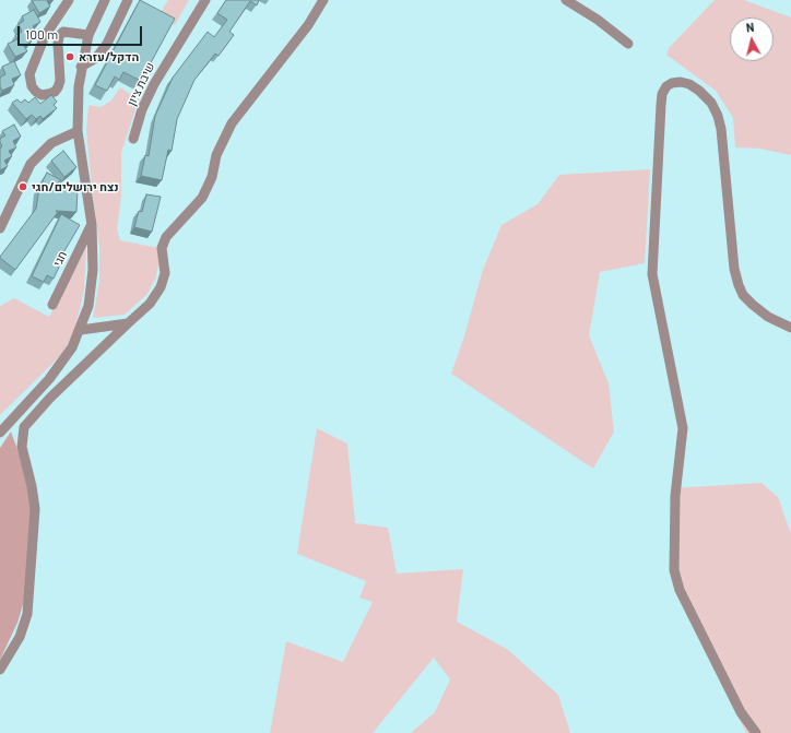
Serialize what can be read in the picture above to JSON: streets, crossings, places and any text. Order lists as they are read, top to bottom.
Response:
{
  "streets": {
    "street": ["שיבת ציון", "חגי"]
  },
  "places": ["הדקל/עזרא", "נצח ירושלים/חגי"],
  "scale_bar": "100 m",
  "north": "top"
}
